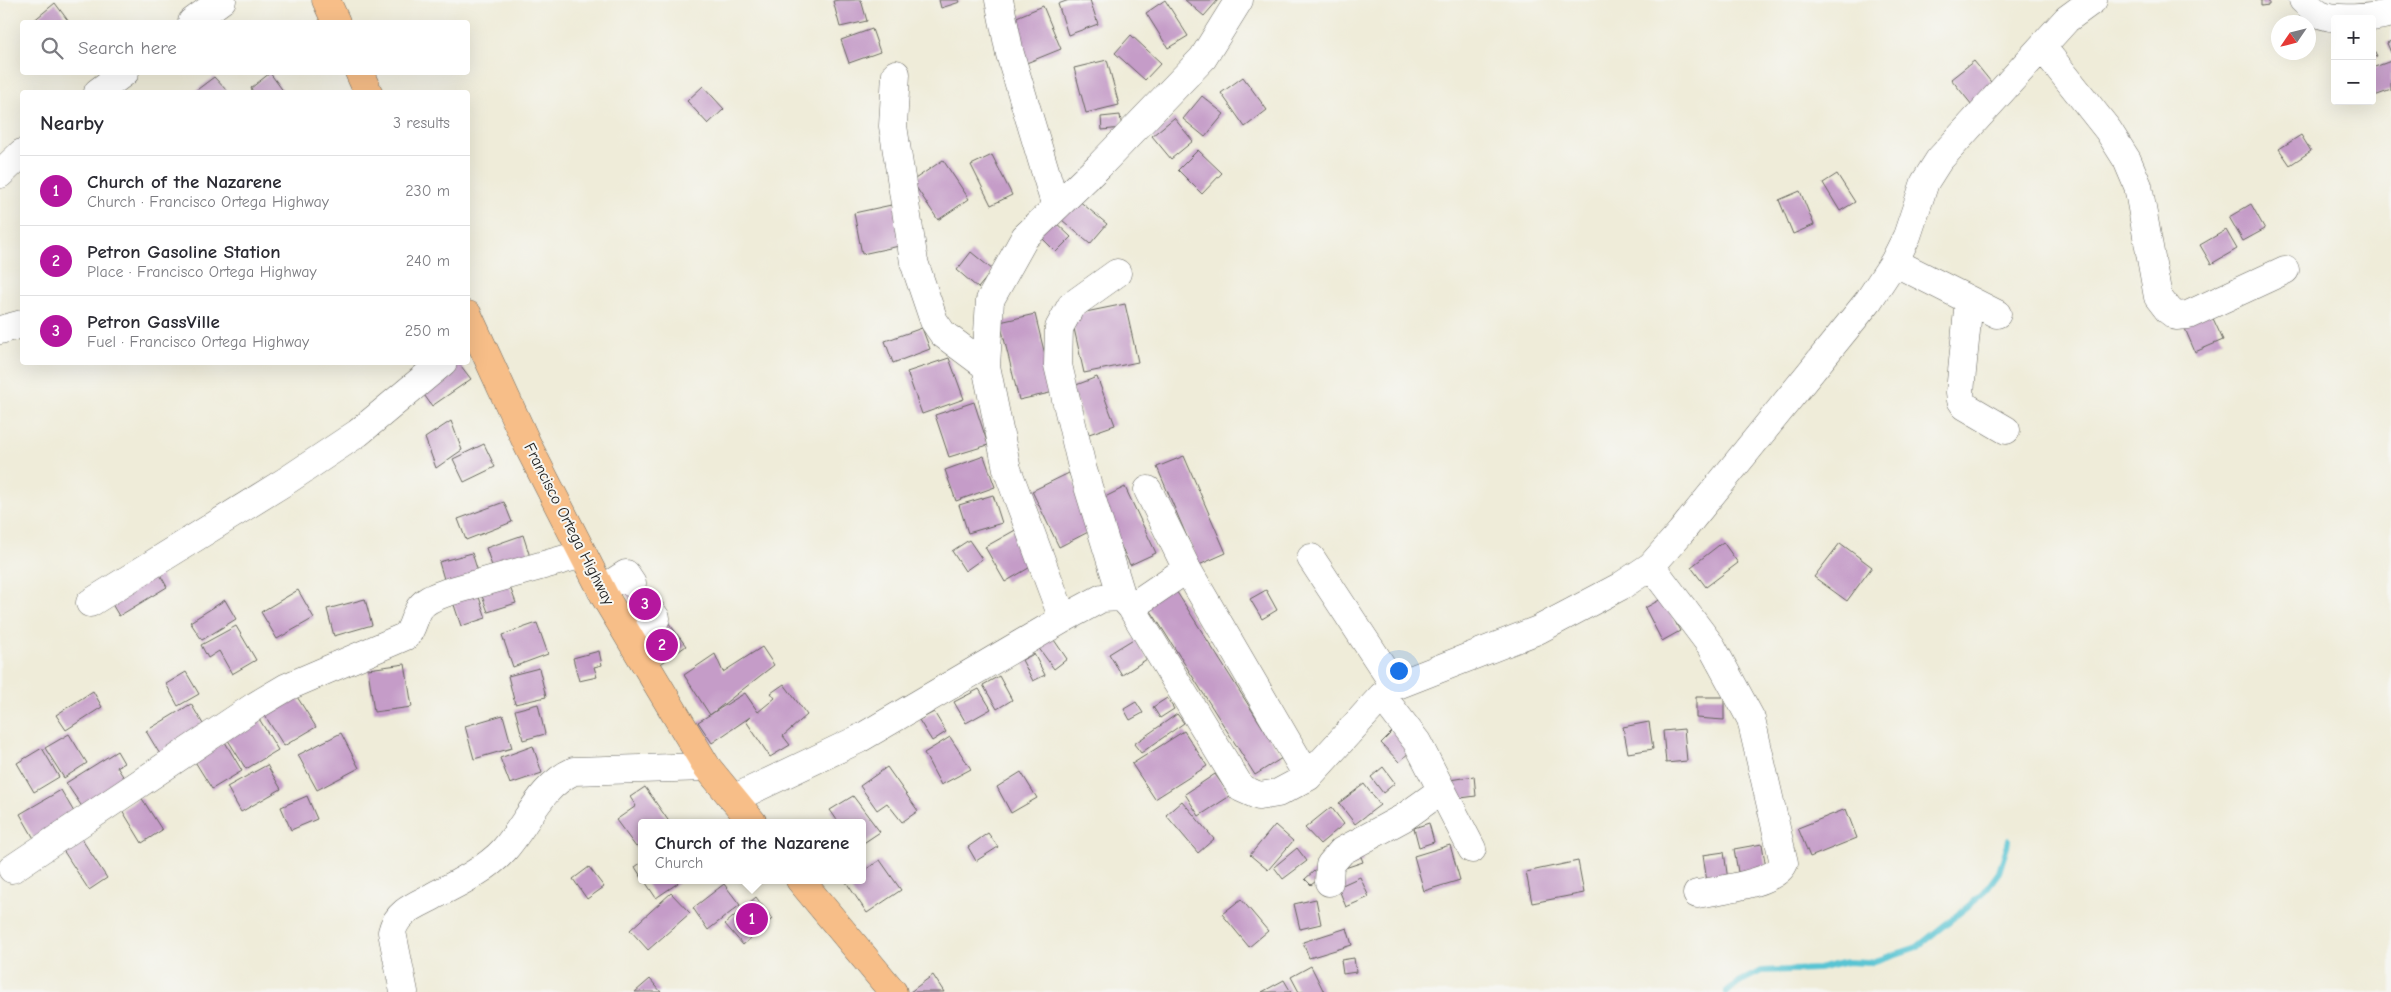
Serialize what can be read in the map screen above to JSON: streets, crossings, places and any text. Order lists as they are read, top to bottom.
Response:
{
  "streets": {
    "main road": ["Francisco Ortega Highway"]
  },
  "north": "bottom left",
  "page": {
    "map_buttons": ["+", "−"],
    "search": "Search here",
    "heading": ["Nearby", "3 results"],
    "list": [
      {
        "mark": "1",
        "name": "Church of the Nazarene",
        "note": "Church · Francisco Ortega Highway",
        "value": "230 m"
      },
      {
        "mark": "2",
        "name": "Petron Gasoline Station",
        "note": "Place · Francisco Ortega Highway",
        "value": "240 m"
      },
      {
        "mark": "3",
        "name": "Petron GassVille",
        "note": "Fuel · Francisco Ortega Highway",
        "value": "250 m"
      }
    ],
    "pins": ["3", "2", "1"],
    "popup": ["Church of the Nazarene", "Church"]
  }
}
